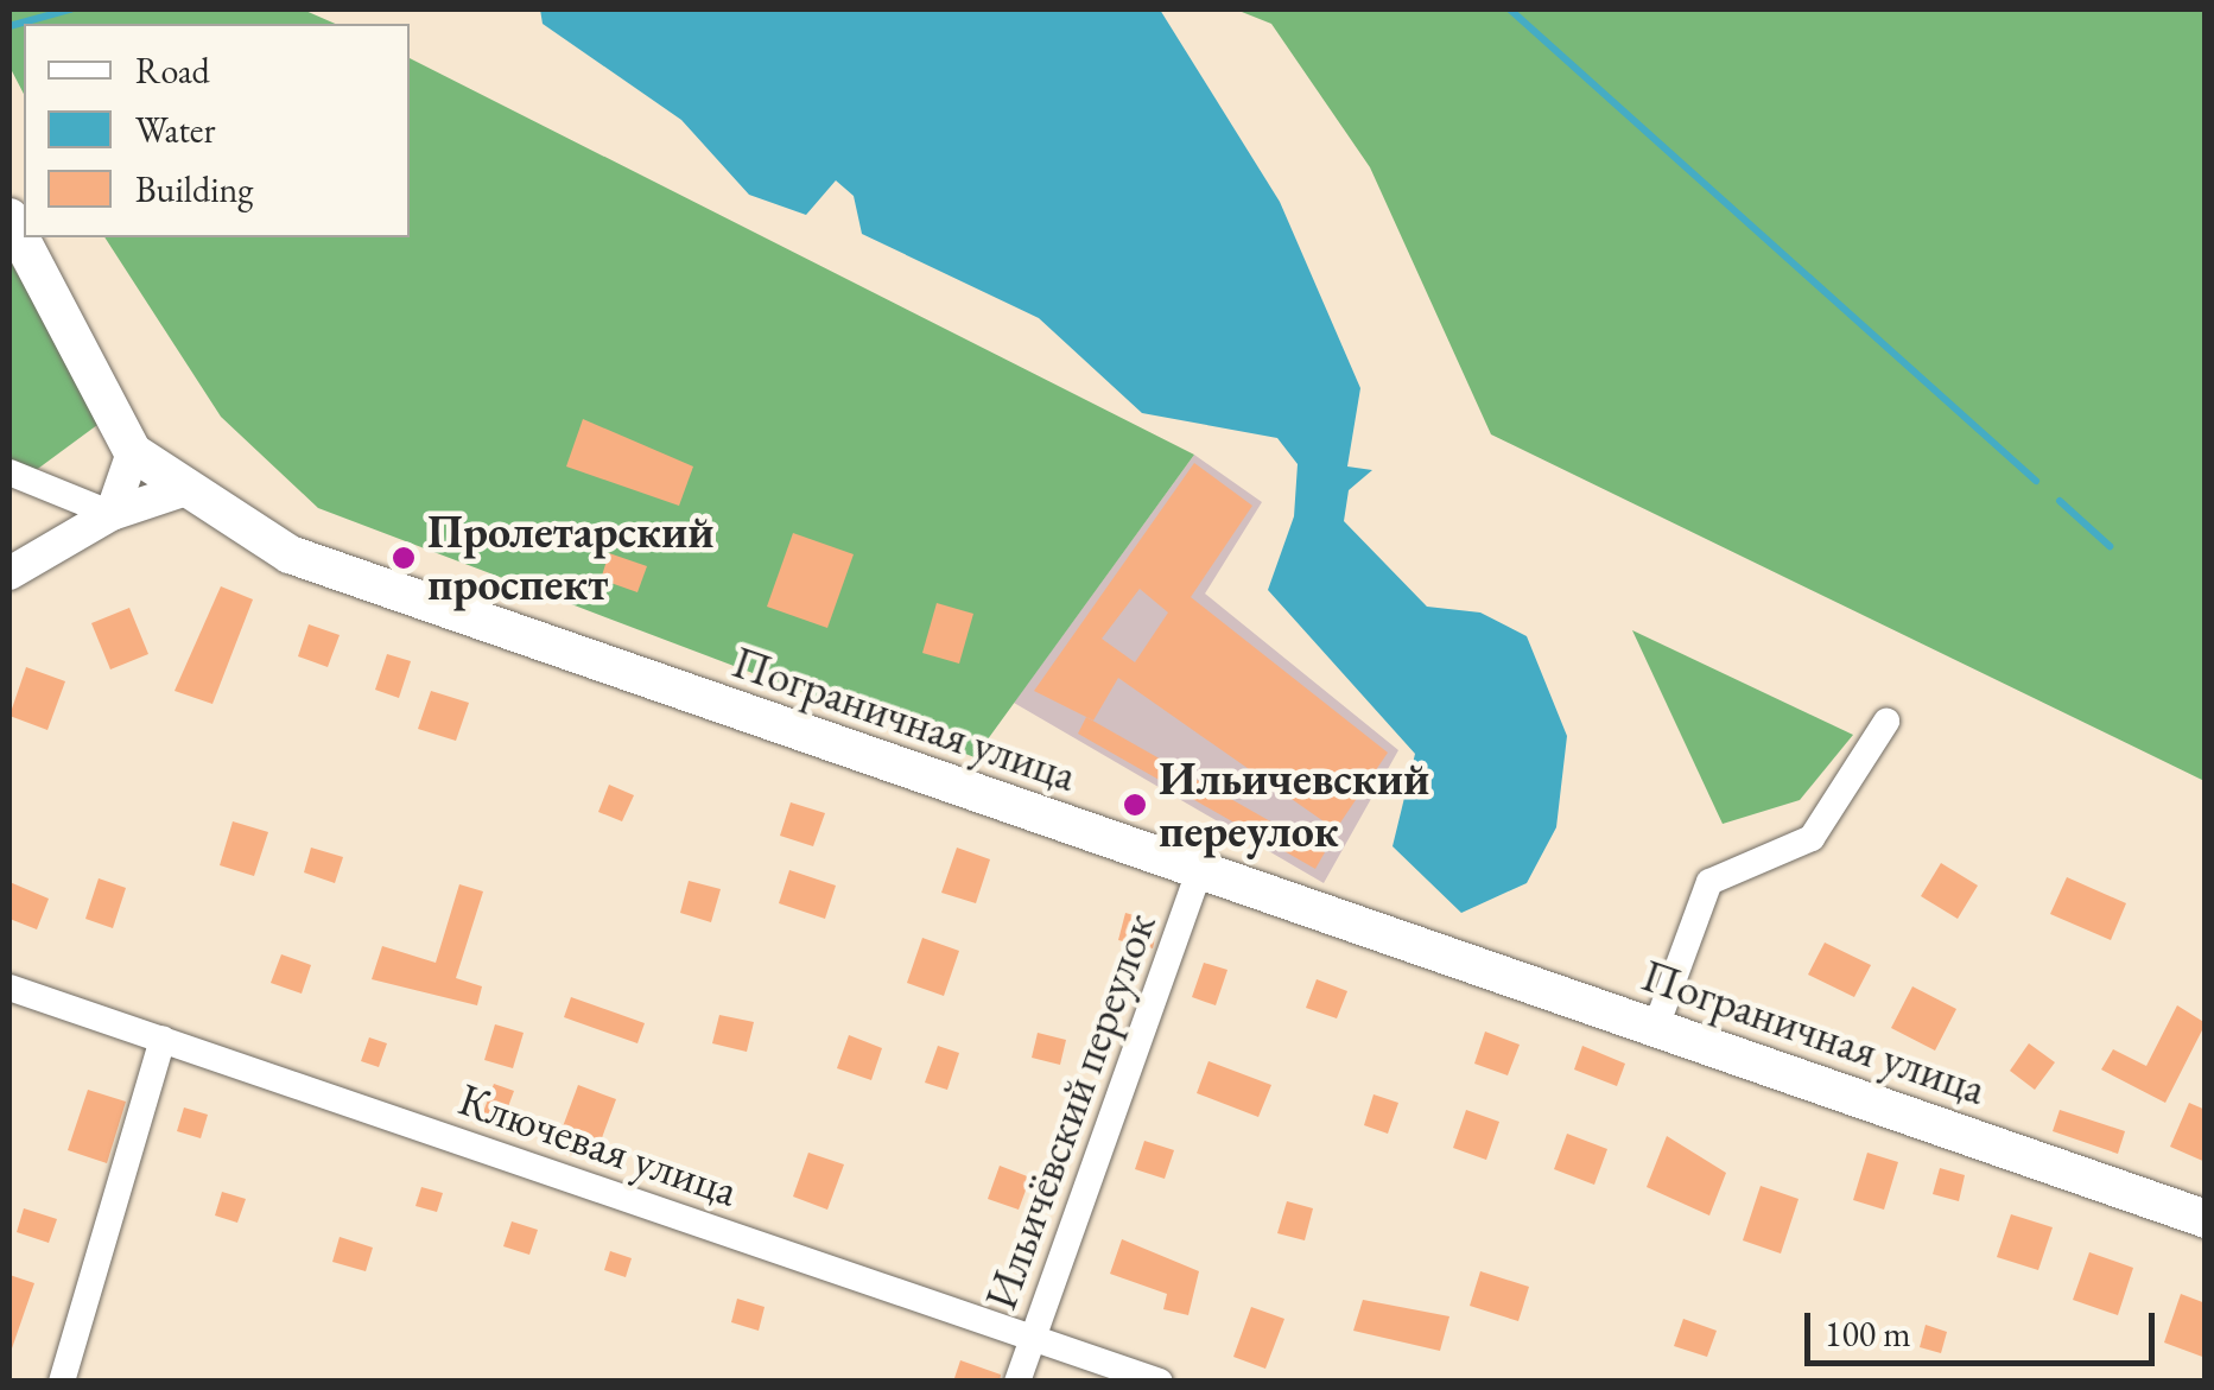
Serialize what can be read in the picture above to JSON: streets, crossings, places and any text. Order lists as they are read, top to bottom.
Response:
{
  "streets": {
    "main road": ["Пограничная улица"],
    "street": ["Ильичёвский переулок", "Ключевая улица"]
  },
  "crossings": [
    ["Пограничная улица", "Ильичёвский переулок"],
    ["Ильичёвский переулок", "Ключевая улица"]
  ],
  "places": ["Пролетарский проспект", "Ильичевский переулок"],
  "legend": ["Road", "Water", "Building"],
  "scale_bar": "100 m"
}
